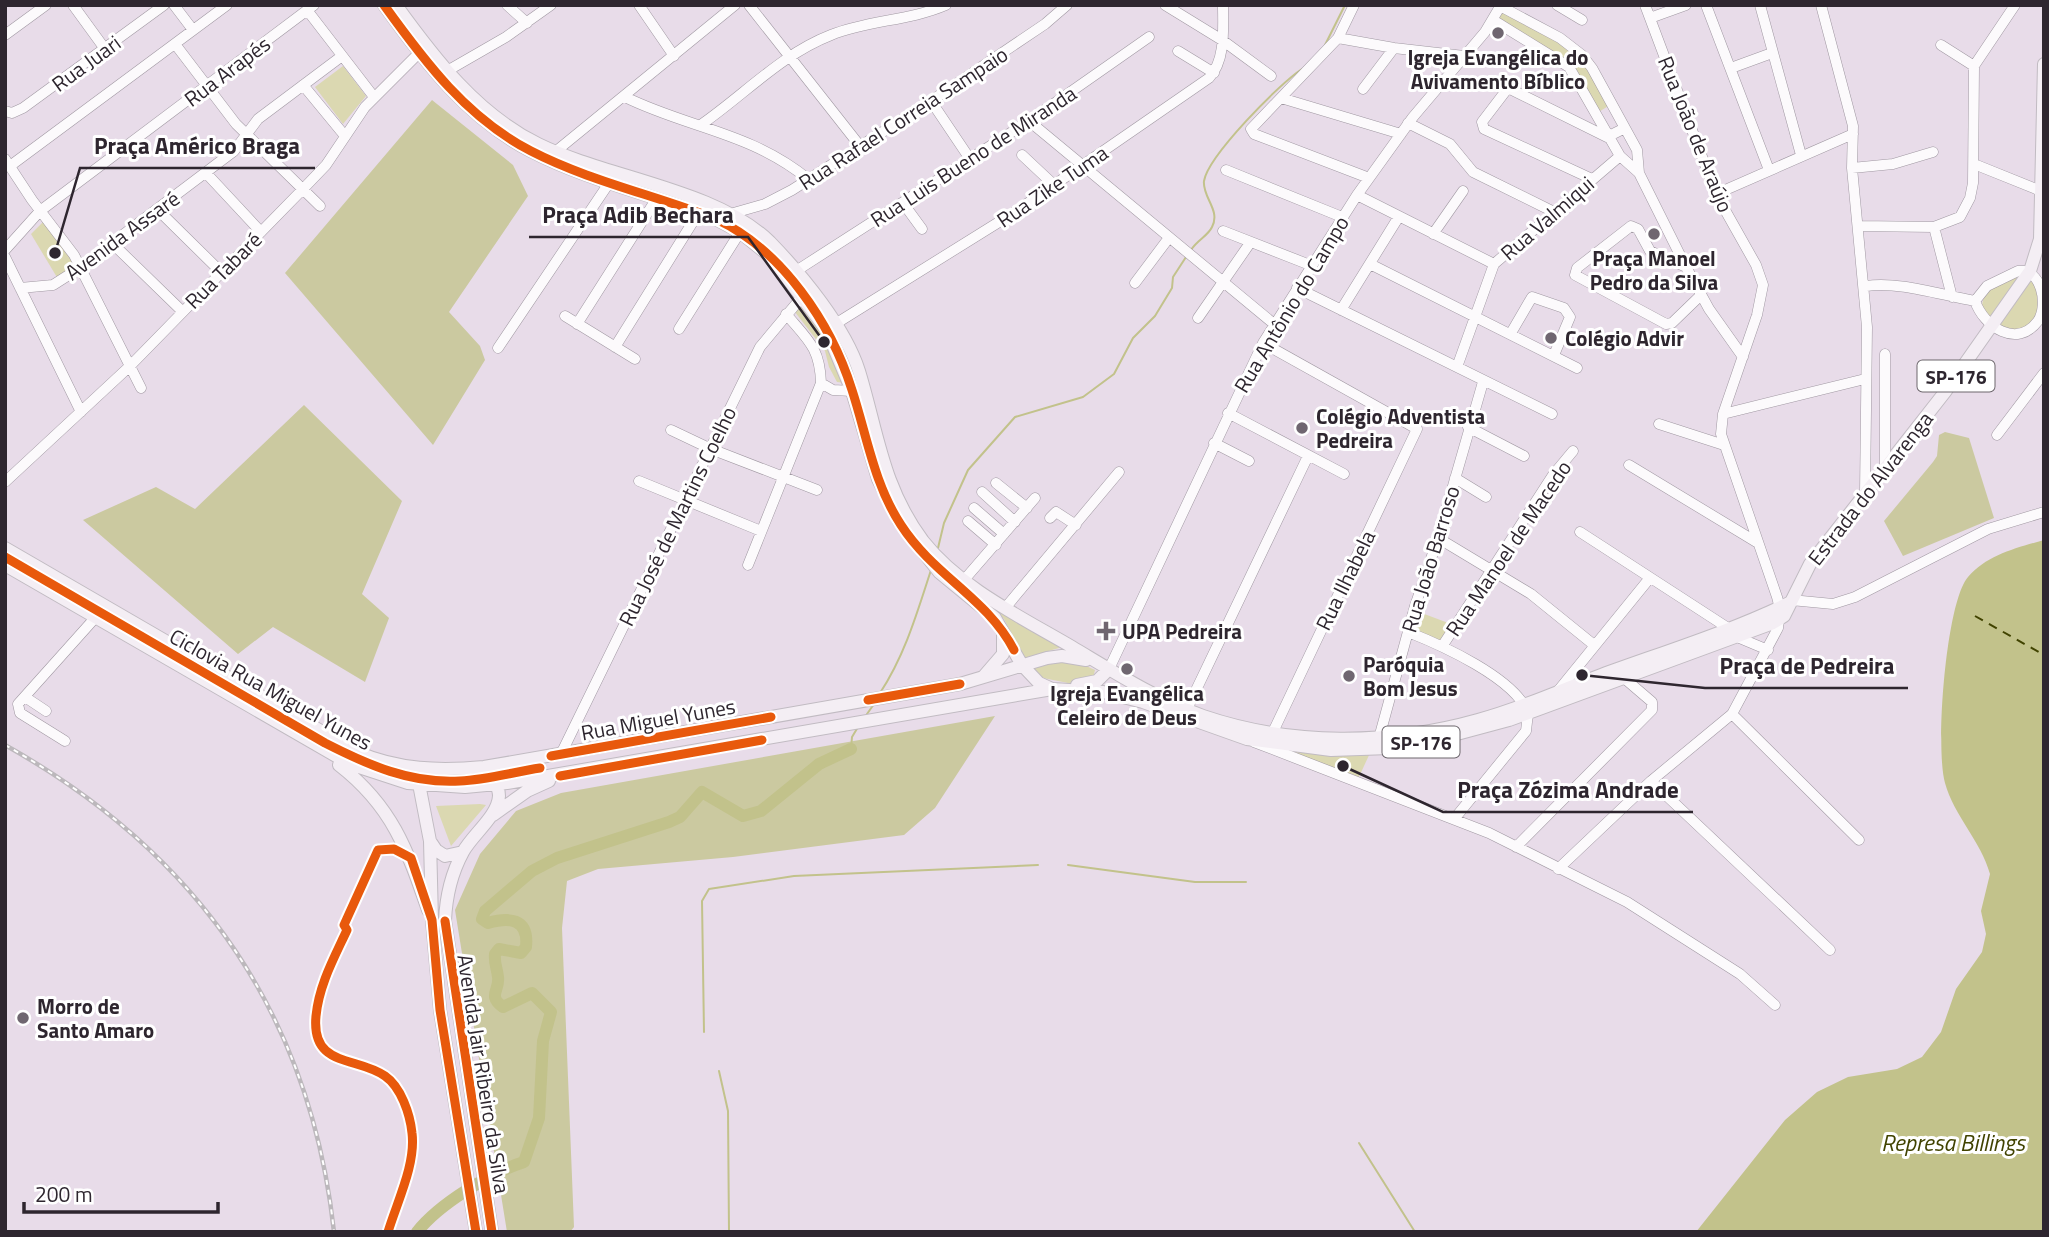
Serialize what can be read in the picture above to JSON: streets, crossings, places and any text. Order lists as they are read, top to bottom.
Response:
{
  "streets": {
    "main road": [
      "SP-176",
      "Estrada do Alvarenga",
      "Rua Miguel Yunes",
      "Avenida Jair Ribeiro da Silva"
    ],
    "street": [
      "Rua Juari",
      "Rua Arapés",
      "Rua Rafael Correia Sampaio",
      "Rua João de Araújo",
      "Rua Luis Bueno de Miranda",
      "Rua Zike Tuma",
      "Rua Valmiqui",
      "Avenida Assaré",
      "Rua Tabaré",
      "Rua Antônio do Campo",
      "Rua José de Martins Coelho",
      "Rua Manoel de Macedo",
      "Rua João Barroso",
      "Rua Ilhabela"
    ],
    "cycle path": ["Ciclovia Rua Miguel Yunes"]
  },
  "crossings": [
    ["Rua João de Araújo", "SP-176"],
    ["Rua João de Araújo", "Estrada do Alvarenga"],
    ["Rua Antônio do Campo", "SP-176"],
    ["Rua Antônio do Campo", "Rua Ilhabela"],
    ["Rua Antônio do Campo", "Rua Miguel Yunes"],
    ["SP-176", "Estrada do Alvarenga"],
    ["SP-176", "Rua João Barroso"],
    ["SP-176", "Rua Ilhabela"],
    ["SP-176", "Rua Miguel Yunes"],
    ["Rua José de Martins Coelho", "Rua Miguel Yunes"],
    ["Rua Miguel Yunes", "Avenida Jair Ribeiro da Silva"]
  ],
  "water": ["Represa Billings"],
  "places": {
    "other": [
      "Igreja Evangélica do Avivamento Bíblico",
      "Praça Manoel Pedro da Silva",
      "Praça Américo Braga",
      "Colégio Advir",
      "Praça Adib Bechara",
      "Colégio Adventista Pedreira",
      "Igreja Evangélica Celeiro de Deus",
      "Praça de Pedreira",
      "Paróquia Bom Jesus",
      "Praça Zózima Andrade",
      "Morro de Santo Amaro"
    ],
    "health": ["UPA Pedreira"]
  },
  "scale_bar": "200 m"
}
